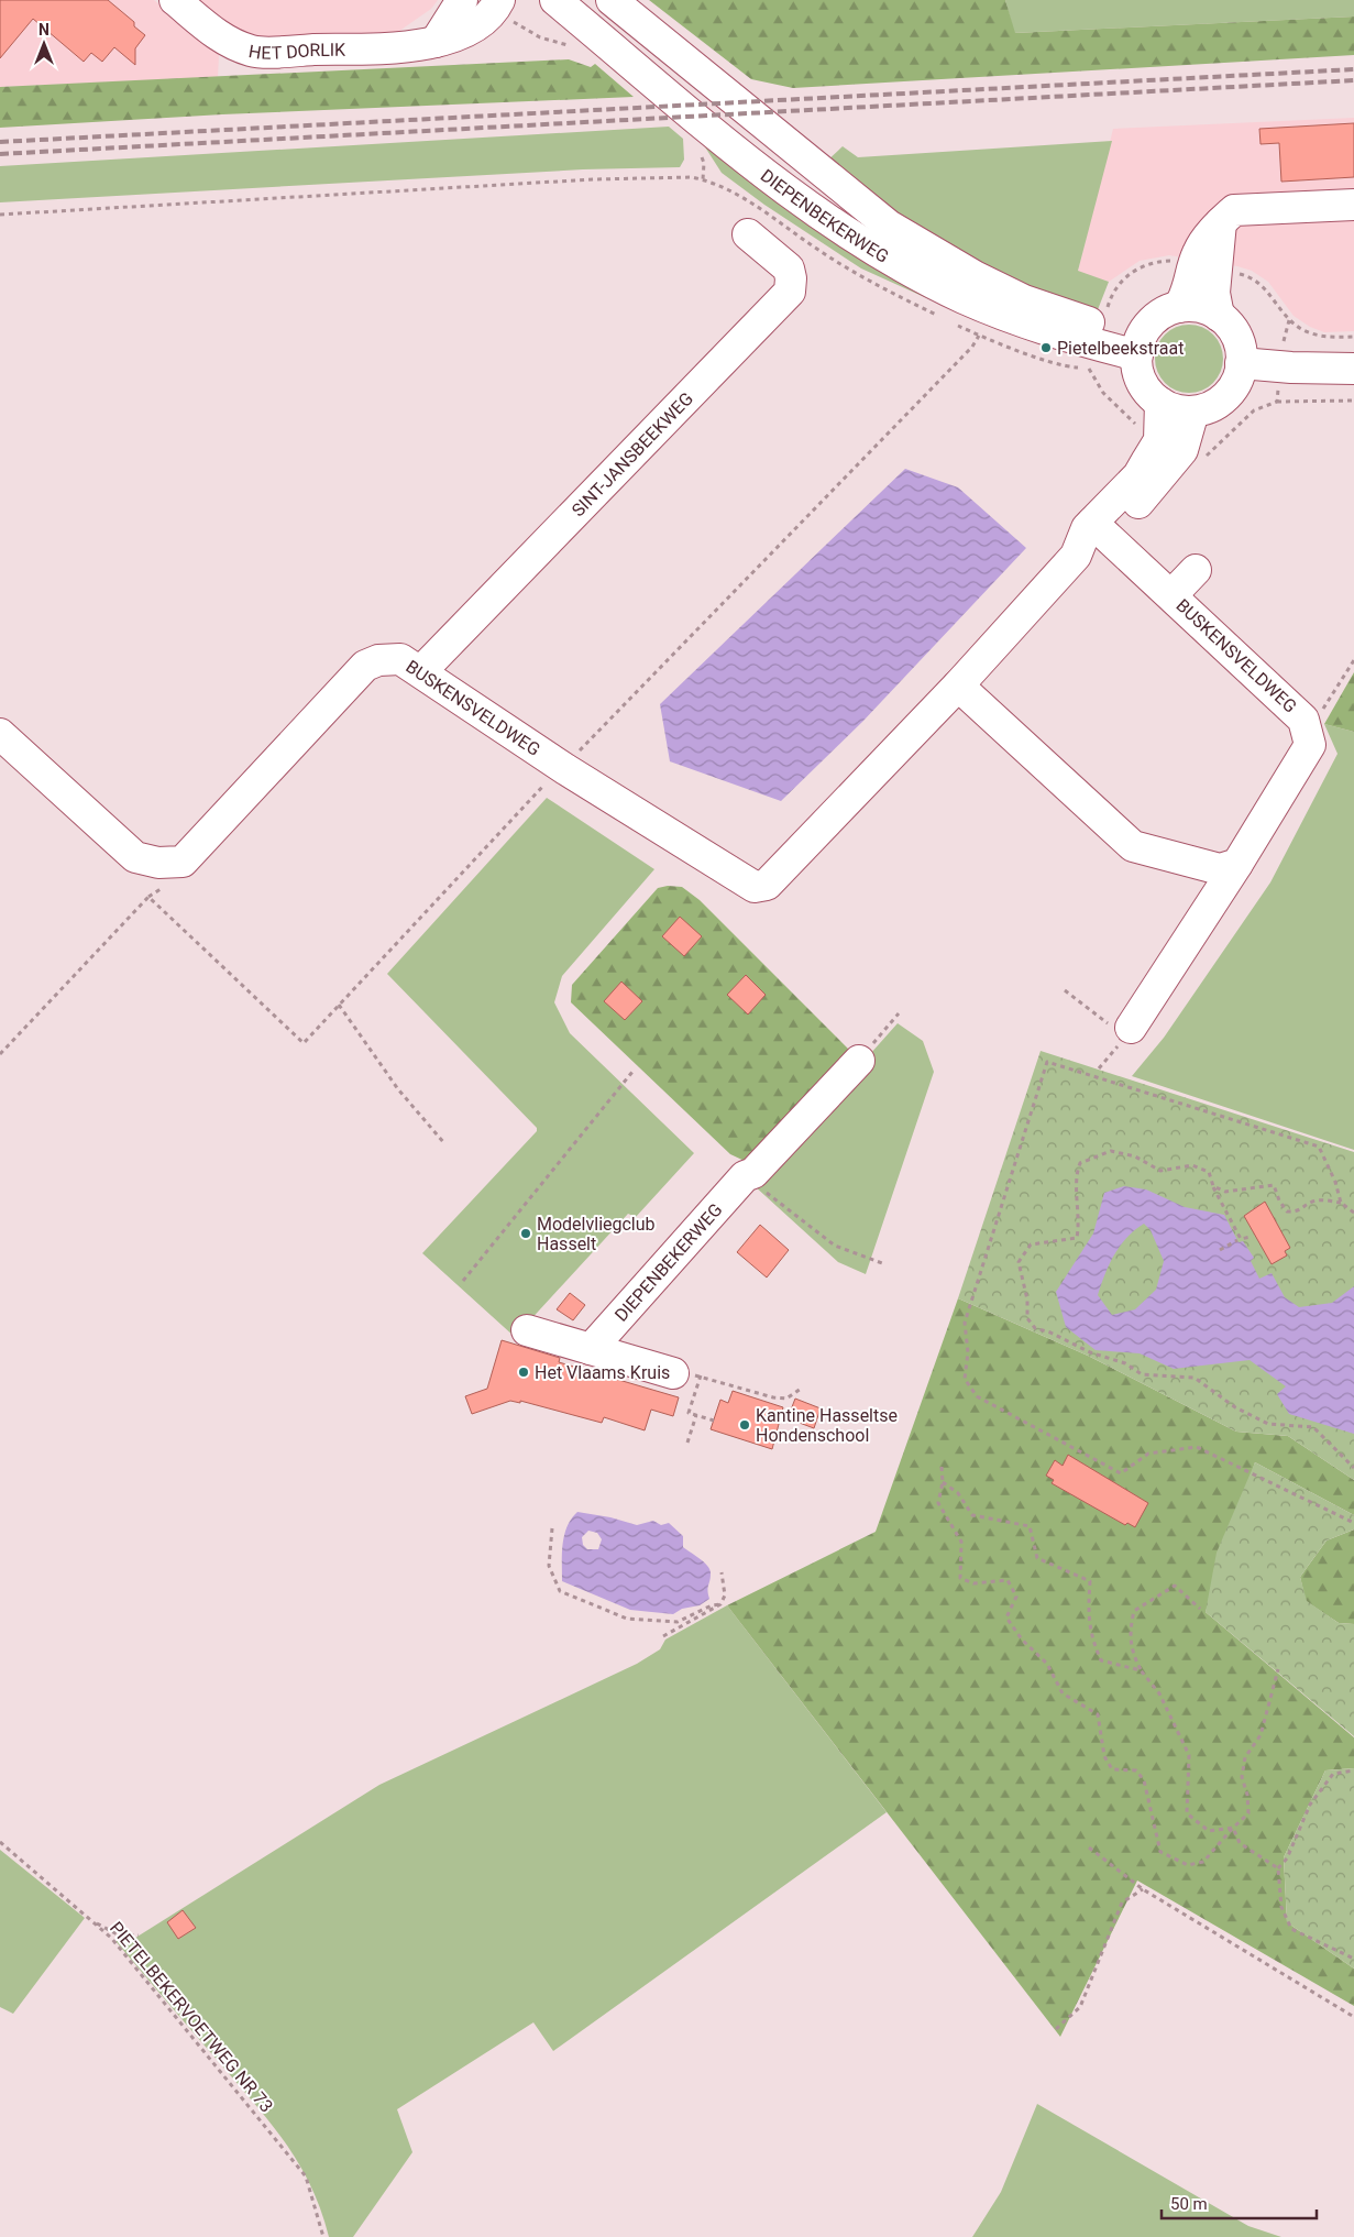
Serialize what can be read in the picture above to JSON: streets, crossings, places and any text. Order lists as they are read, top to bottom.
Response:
{
  "streets": {
    "street": [
      "HET DORLIK",
      "DIEPENBEKERWEG",
      "SINT-JANSBEEKWEG",
      "BUSKENSVELDWEG"
    ],
    "path": ["PIETELBEKERVOETWEG NR 73"]
  },
  "crossings": [
    ["DIEPENBEKERWEG", "BUSKENSVELDWEG"],
    ["SINT-JANSBEEKWEG", "BUSKENSVELDWEG"]
  ],
  "places": [
    "Pietelbeekstraat",
    "Modelvliegclub Hasselt",
    "Het Vlaams Kruis",
    "Kantine Hasseltse Hondenschool"
  ],
  "scale_bar": "50 m",
  "north": "top"
}
